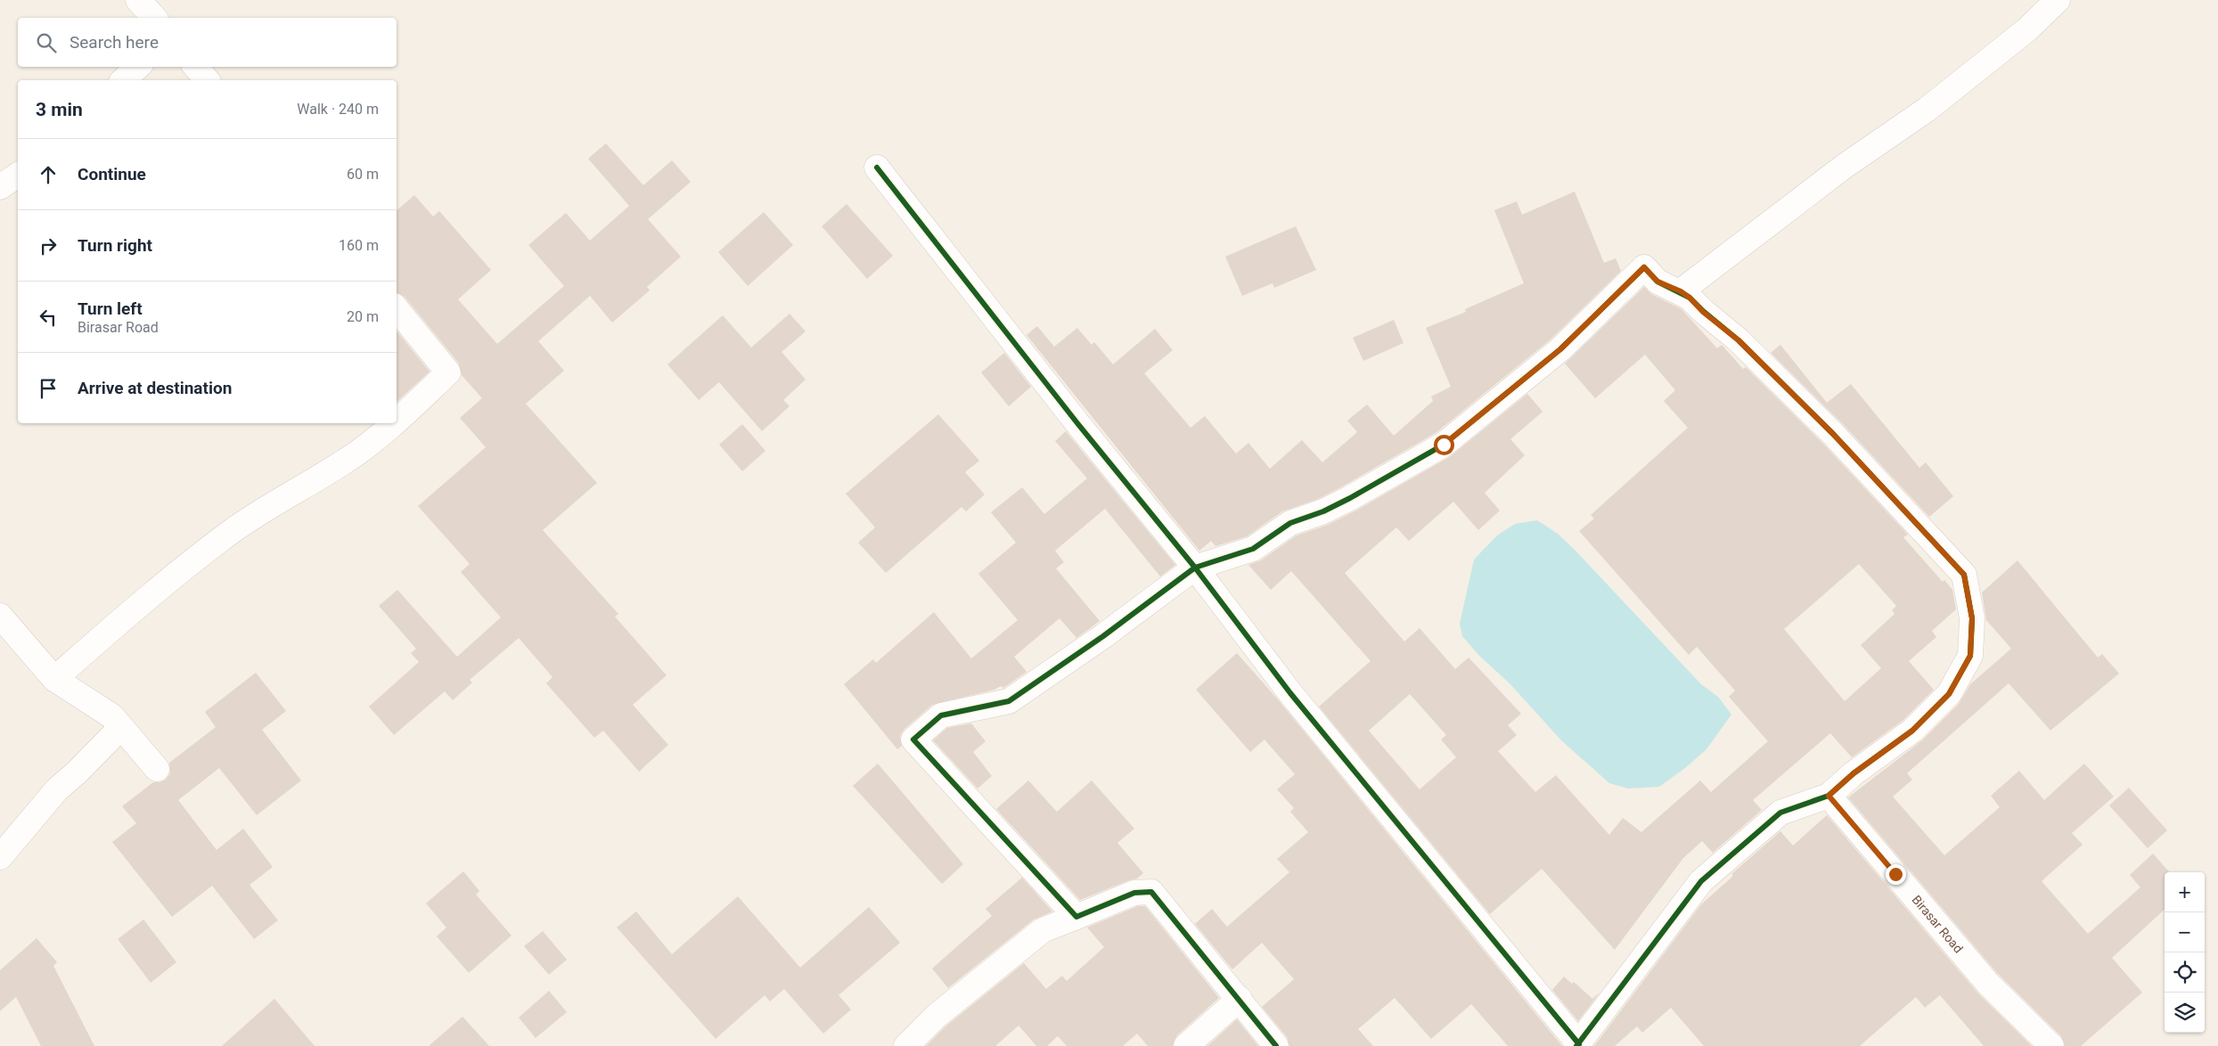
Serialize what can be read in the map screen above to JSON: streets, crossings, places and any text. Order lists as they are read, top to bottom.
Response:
{
  "streets": {
    "street": ["Birasar Road"]
  },
  "page": {
    "search": "Search here",
    "heading": ["3 min", "Walk · 240 m"],
    "list": [
      ["Continue", "60 m"],
      ["Turn right", "160 m"],
      ["Turn left", "Birasar Road", "20 m"],
      "Arrive at destination"
    ],
    "map_buttons": ["+", "−"]
  }
}
